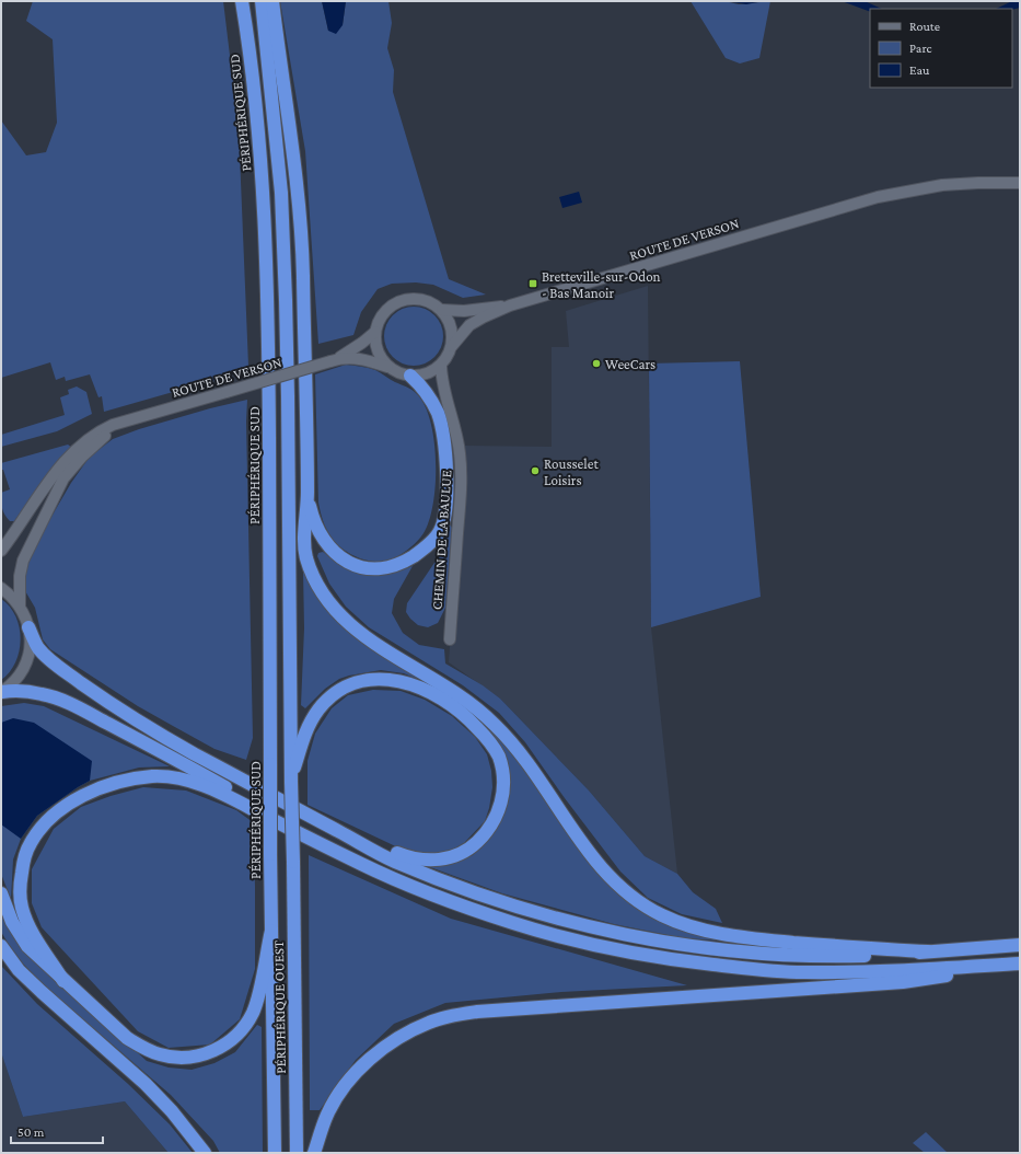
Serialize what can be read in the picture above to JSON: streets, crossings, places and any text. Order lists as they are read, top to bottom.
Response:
{
  "streets": {
    "highway": ["PÉRIPHÉRIQUE SUD", "PÉRIPHÉRIQUE OUEST"],
    "main road": ["ROUTE DE VERSON", "CHEMIN DE LA BAULUE"]
  },
  "crossings": [
    ["PÉRIPHÉRIQUE SUD", "PÉRIPHÉRIQUE OUEST"],
    ["ROUTE DE VERSON", "CHEMIN DE LA BAULUE"]
  ],
  "places": {
    "transit": ["Bretteville-sur-Odon - Bas Manoir"],
    "other": ["WeeCars", "Rousselet Loisirs"]
  },
  "legend": ["Route", "Parc", "Eau"],
  "scale_bar": "50 m"
}
